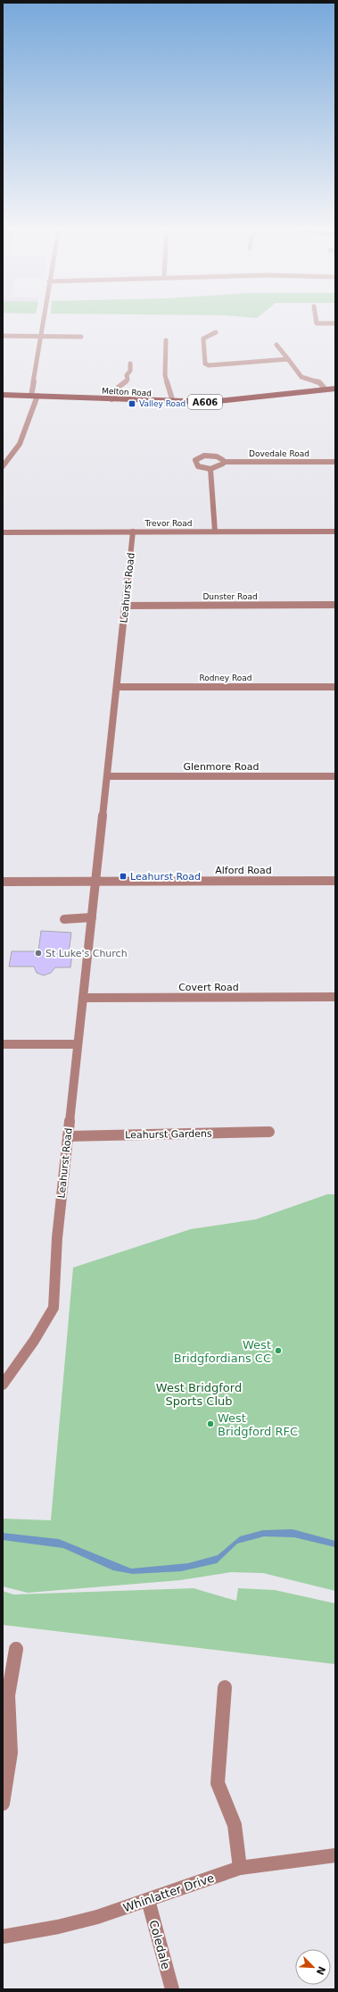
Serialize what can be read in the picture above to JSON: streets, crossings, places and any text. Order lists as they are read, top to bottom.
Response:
{
  "streets": {
    "main road": ["Melton Road", "A606"],
    "street": [
      "Dovedale Road",
      "Trevor Road",
      "Leahurst Road",
      "Dunster Road",
      "Rodney Road",
      "Glenmore Road",
      "Alford Road",
      "Covert Road",
      "Leahurst Gardens",
      "Whinlatter Drive",
      "Coledale"
    ]
  },
  "crossings": [
    ["Trevor Road", "Leahurst Road"],
    ["Leahurst Road", "Dunster Road"],
    ["Leahurst Road", "Rodney Road"],
    ["Leahurst Road", "Glenmore Road"],
    ["Leahurst Road", "Alford Road"],
    ["Leahurst Road", "Covert Road"],
    ["Leahurst Road", "Leahurst Gardens"],
    ["Whinlatter Drive", "Coledale"]
  ],
  "parks": ["West Bridgford Sports Club"],
  "places": {
    "transit": ["Valley Road", "Leahurst Road"],
    "other": ["St Luke's Church", "West Bridgfordians CC", "West Bridgford RFC"]
  },
  "north": "bottom right"
}
